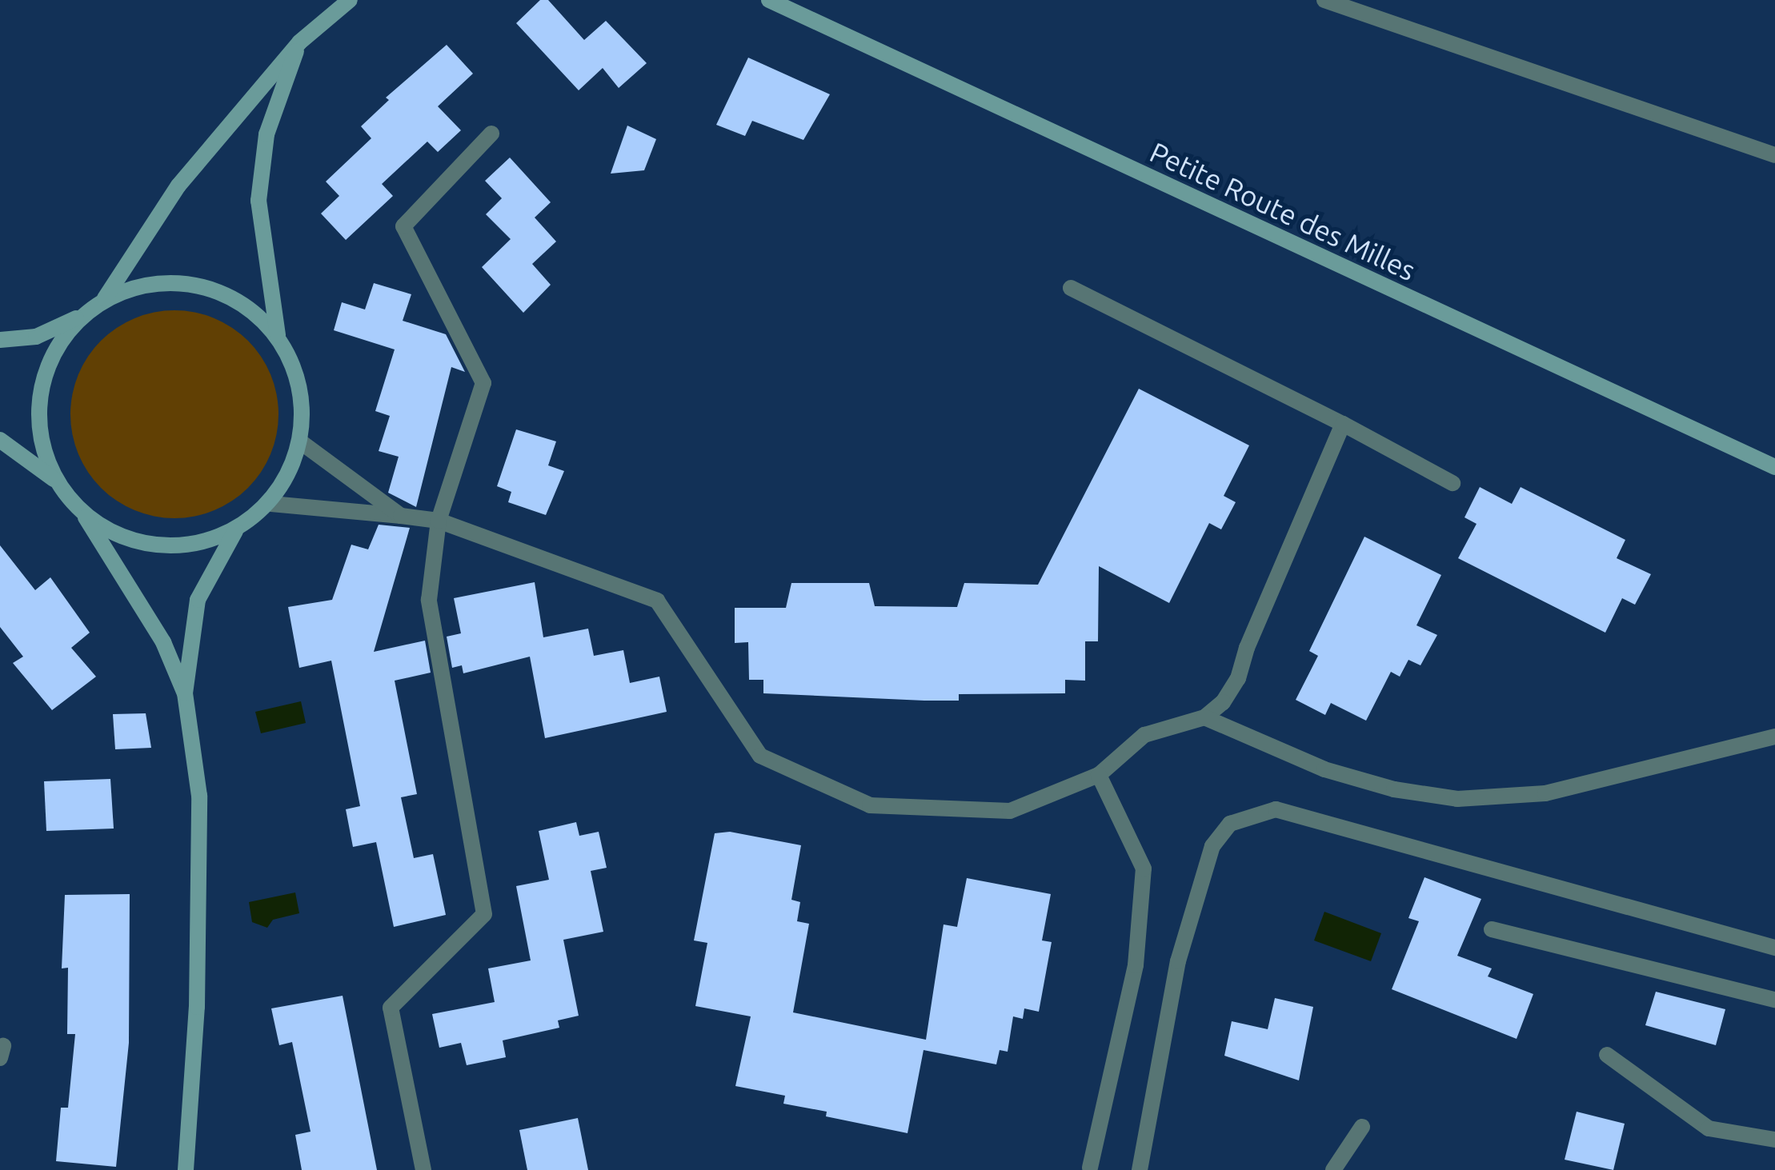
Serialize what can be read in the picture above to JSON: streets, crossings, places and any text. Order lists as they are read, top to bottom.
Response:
{
  "streets": {
    "main road": ["Petite Route des Milles"]
  }
}
